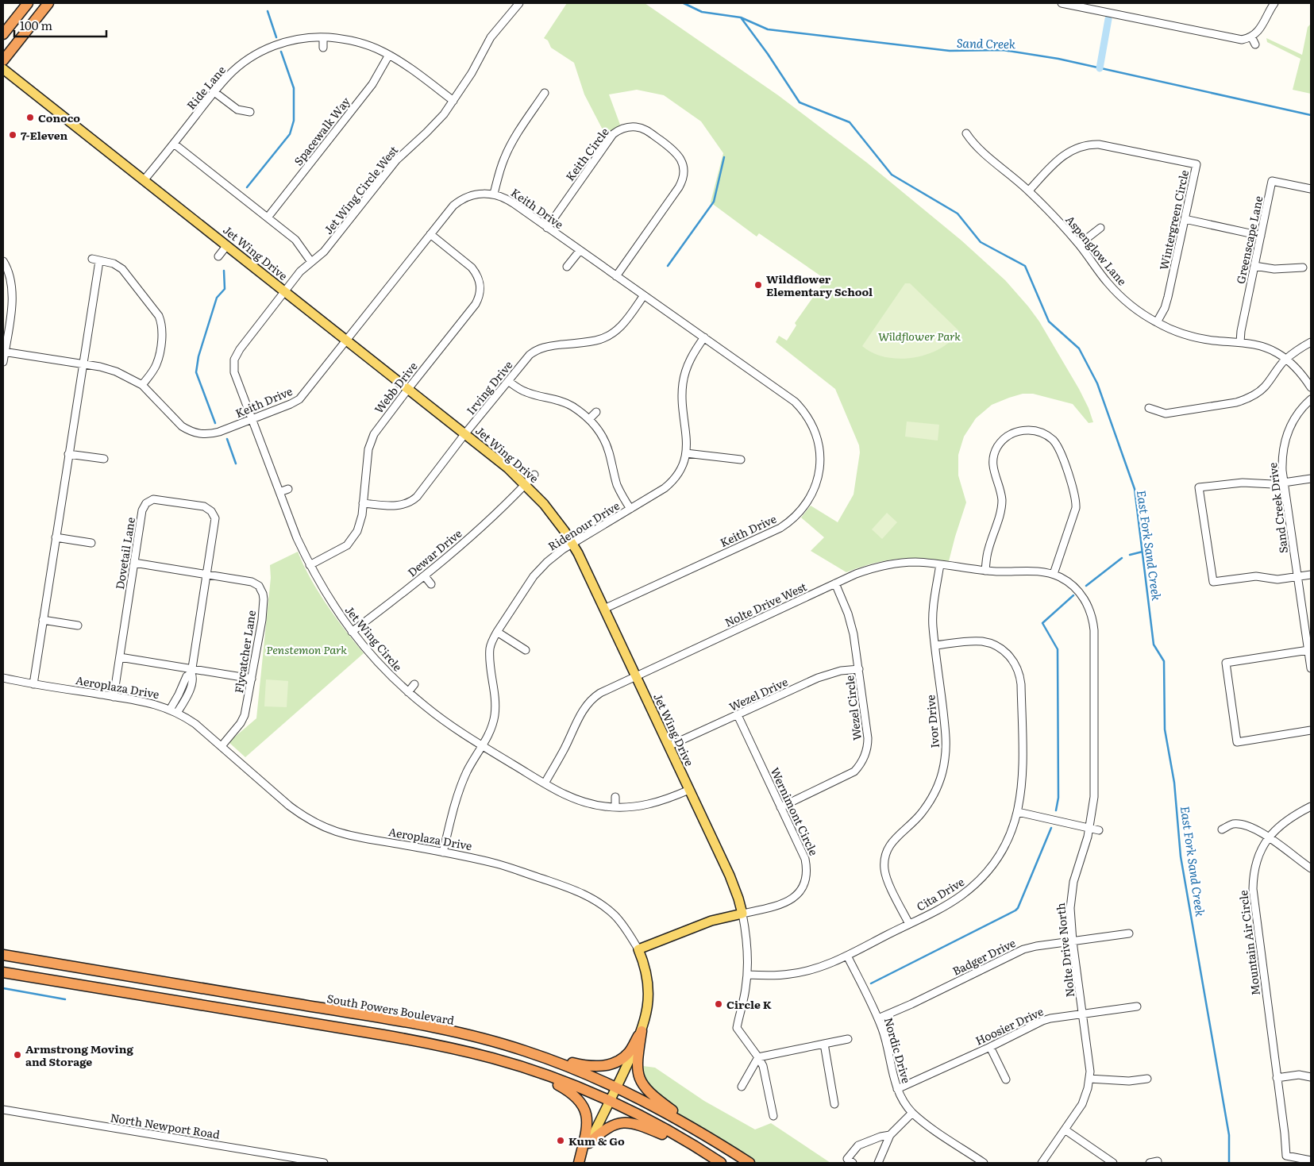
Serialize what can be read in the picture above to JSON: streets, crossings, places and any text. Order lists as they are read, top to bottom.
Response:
{
  "streets": {
    "highway": ["South Powers Boulevard"],
    "main road": ["Jet Wing Drive", "Aeroplaza Drive", "Wernimont Circle"],
    "street": [
      "Ride Lane",
      "Spacewalk Way",
      "Keith Circle",
      "Jet Wing Circle West",
      "Keith Drive",
      "Wintergreen Circle",
      "Greenscape Lane",
      "Aspenglow Lane",
      "Webb Drive",
      "Irving Drive",
      "Sand Creek Drive",
      "Ridenour Drive",
      "Dewar Drive",
      "Dovetail Lane",
      "Nolte Drive West",
      "Jet Wing Circle",
      "Flycatcher Lane",
      "Wezel Drive",
      "Wezel Circle",
      "Ivor Drive",
      "Cita Drive",
      "Mountain Air Circle",
      "Nolte Drive North",
      "Badger Drive",
      "Hoosier Drive",
      "Nordic Drive",
      "North Newport Road"
    ]
  },
  "crossings": [
    ["Ride Lane", "Spacewalk Way"],
    ["Ride Lane", "Jet Wing Circle West"],
    ["Ride Lane", "Jet Wing Drive"],
    ["Keith Circle", "Keith Drive"],
    ["Jet Wing Circle West", "Jet Wing Drive"],
    ["Jet Wing Circle West", "Jet Wing Circle"],
    ["Keith Drive", "Jet Wing Drive"],
    ["Keith Drive", "Webb Drive"],
    ["Keith Drive", "Irving Drive"],
    ["Keith Drive", "Ridenour Drive"],
    ["Keith Drive", "Jet Wing Circle"],
    ["Wintergreen Circle", "Aspenglow Lane"],
    ["Greenscape Lane", "Aspenglow Lane"],
    ["Jet Wing Drive", "Webb Drive"],
    ["Jet Wing Drive", "Irving Drive"],
    ["Jet Wing Drive", "Ridenour Drive"],
    ["Jet Wing Drive", "Dewar Drive"],
    ["Jet Wing Drive", "Nolte Drive West"],
    ["Jet Wing Drive", "Jet Wing Circle"],
    ["Jet Wing Drive", "Wezel Drive"],
    ["Jet Wing Drive", "Wernimont Circle"],
    ["Jet Wing Drive", "Cita Drive"],
    ["Webb Drive", "Irving Drive"],
    ["Webb Drive", "Jet Wing Circle"],
    ["Ridenour Drive", "Jet Wing Circle"],
    ["Ridenour Drive", "Aeroplaza Drive"],
    ["Dewar Drive", "Jet Wing Circle"],
    ["Dovetail Lane", "Flycatcher Lane"],
    ["Dovetail Lane", "Aeroplaza Drive"],
    ["Nolte Drive West", "Jet Wing Circle"],
    ["Nolte Drive West", "Wezel Circle"],
    ["Nolte Drive West", "Ivor Drive"],
    ["Nolte Drive West", "Nolte Drive North"],
    ["Flycatcher Lane", "Aeroplaza Drive"],
    ["Aeroplaza Drive", "Wernimont Circle"],
    ["Aeroplaza Drive", "South Powers Boulevard"],
    ["Wezel Drive", "Wezel Circle"],
    ["Wezel Drive", "Wernimont Circle"],
    ["Wezel Circle", "Wernimont Circle"],
    ["Ivor Drive", "Cita Drive"],
    ["Cita Drive", "Nordic Drive"],
    ["Nolte Drive North", "Badger Drive"],
    ["Nolte Drive North", "Hoosier Drive"],
    ["Badger Drive", "Nordic Drive"],
    ["Hoosier Drive", "Nordic Drive"]
  ],
  "water": ["Sand Creek", "East Fork Sand Creek"],
  "parks": ["Wildflower Park", "Penstemon Park"],
  "places": [
    "Conoco",
    "7-Eleven",
    "Wildflower Elementary School",
    "Circle K",
    "Armstrong Moving and Storage",
    "Kum & Go"
  ],
  "scale_bar": "100 m"
}
